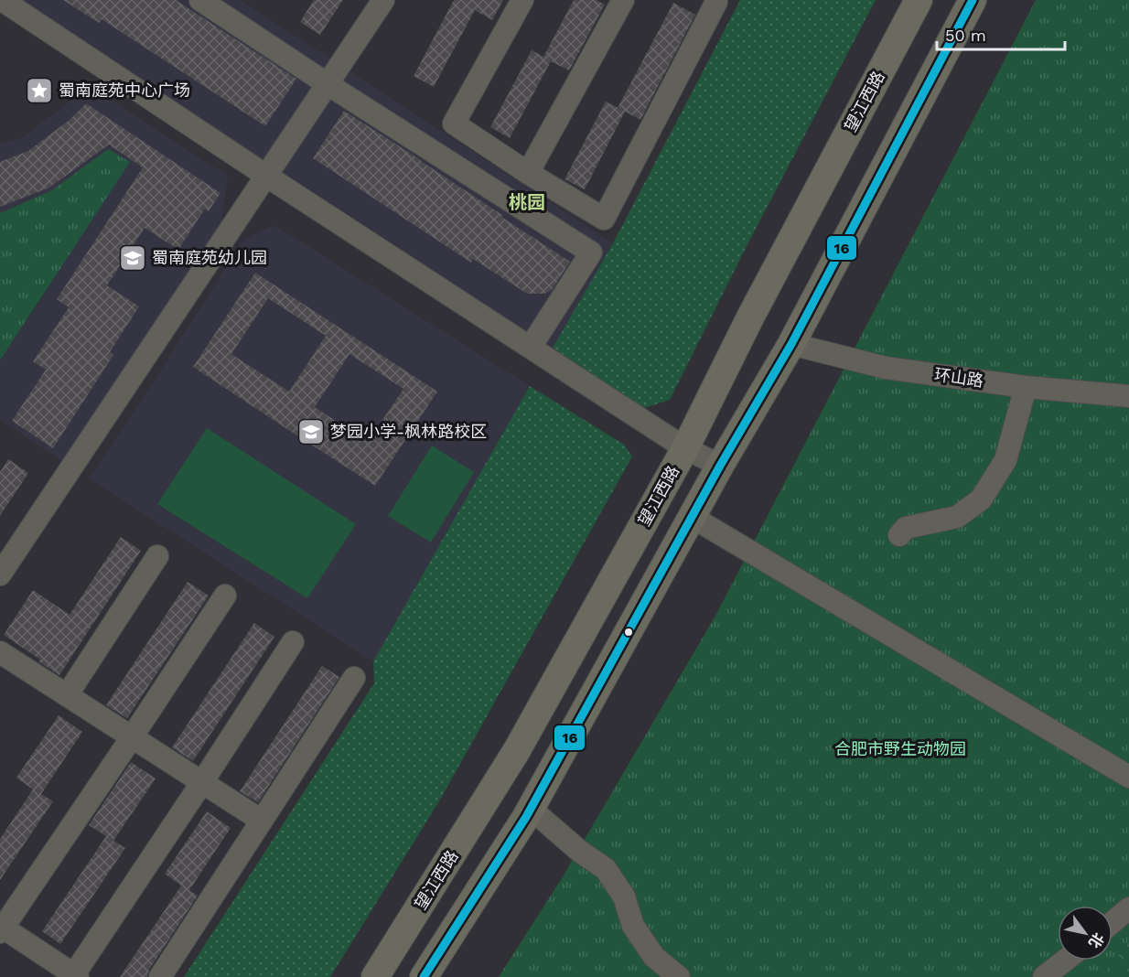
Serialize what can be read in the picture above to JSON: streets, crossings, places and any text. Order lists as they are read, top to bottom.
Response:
{
  "streets": {
    "main road": ["望江西路"],
    "street": ["环山路"]
  },
  "districts": ["桃园"],
  "parks": ["合肥市野生动物园"],
  "places": {
    "place": ["蜀南庭苑中心广场"],
    "school or university": ["蜀南庭苑幼儿园", "梦园小学-枫林路校区"]
  },
  "lines": ["transit line 16"],
  "scale_bar": "50 m",
  "north": "bottom right"
}
